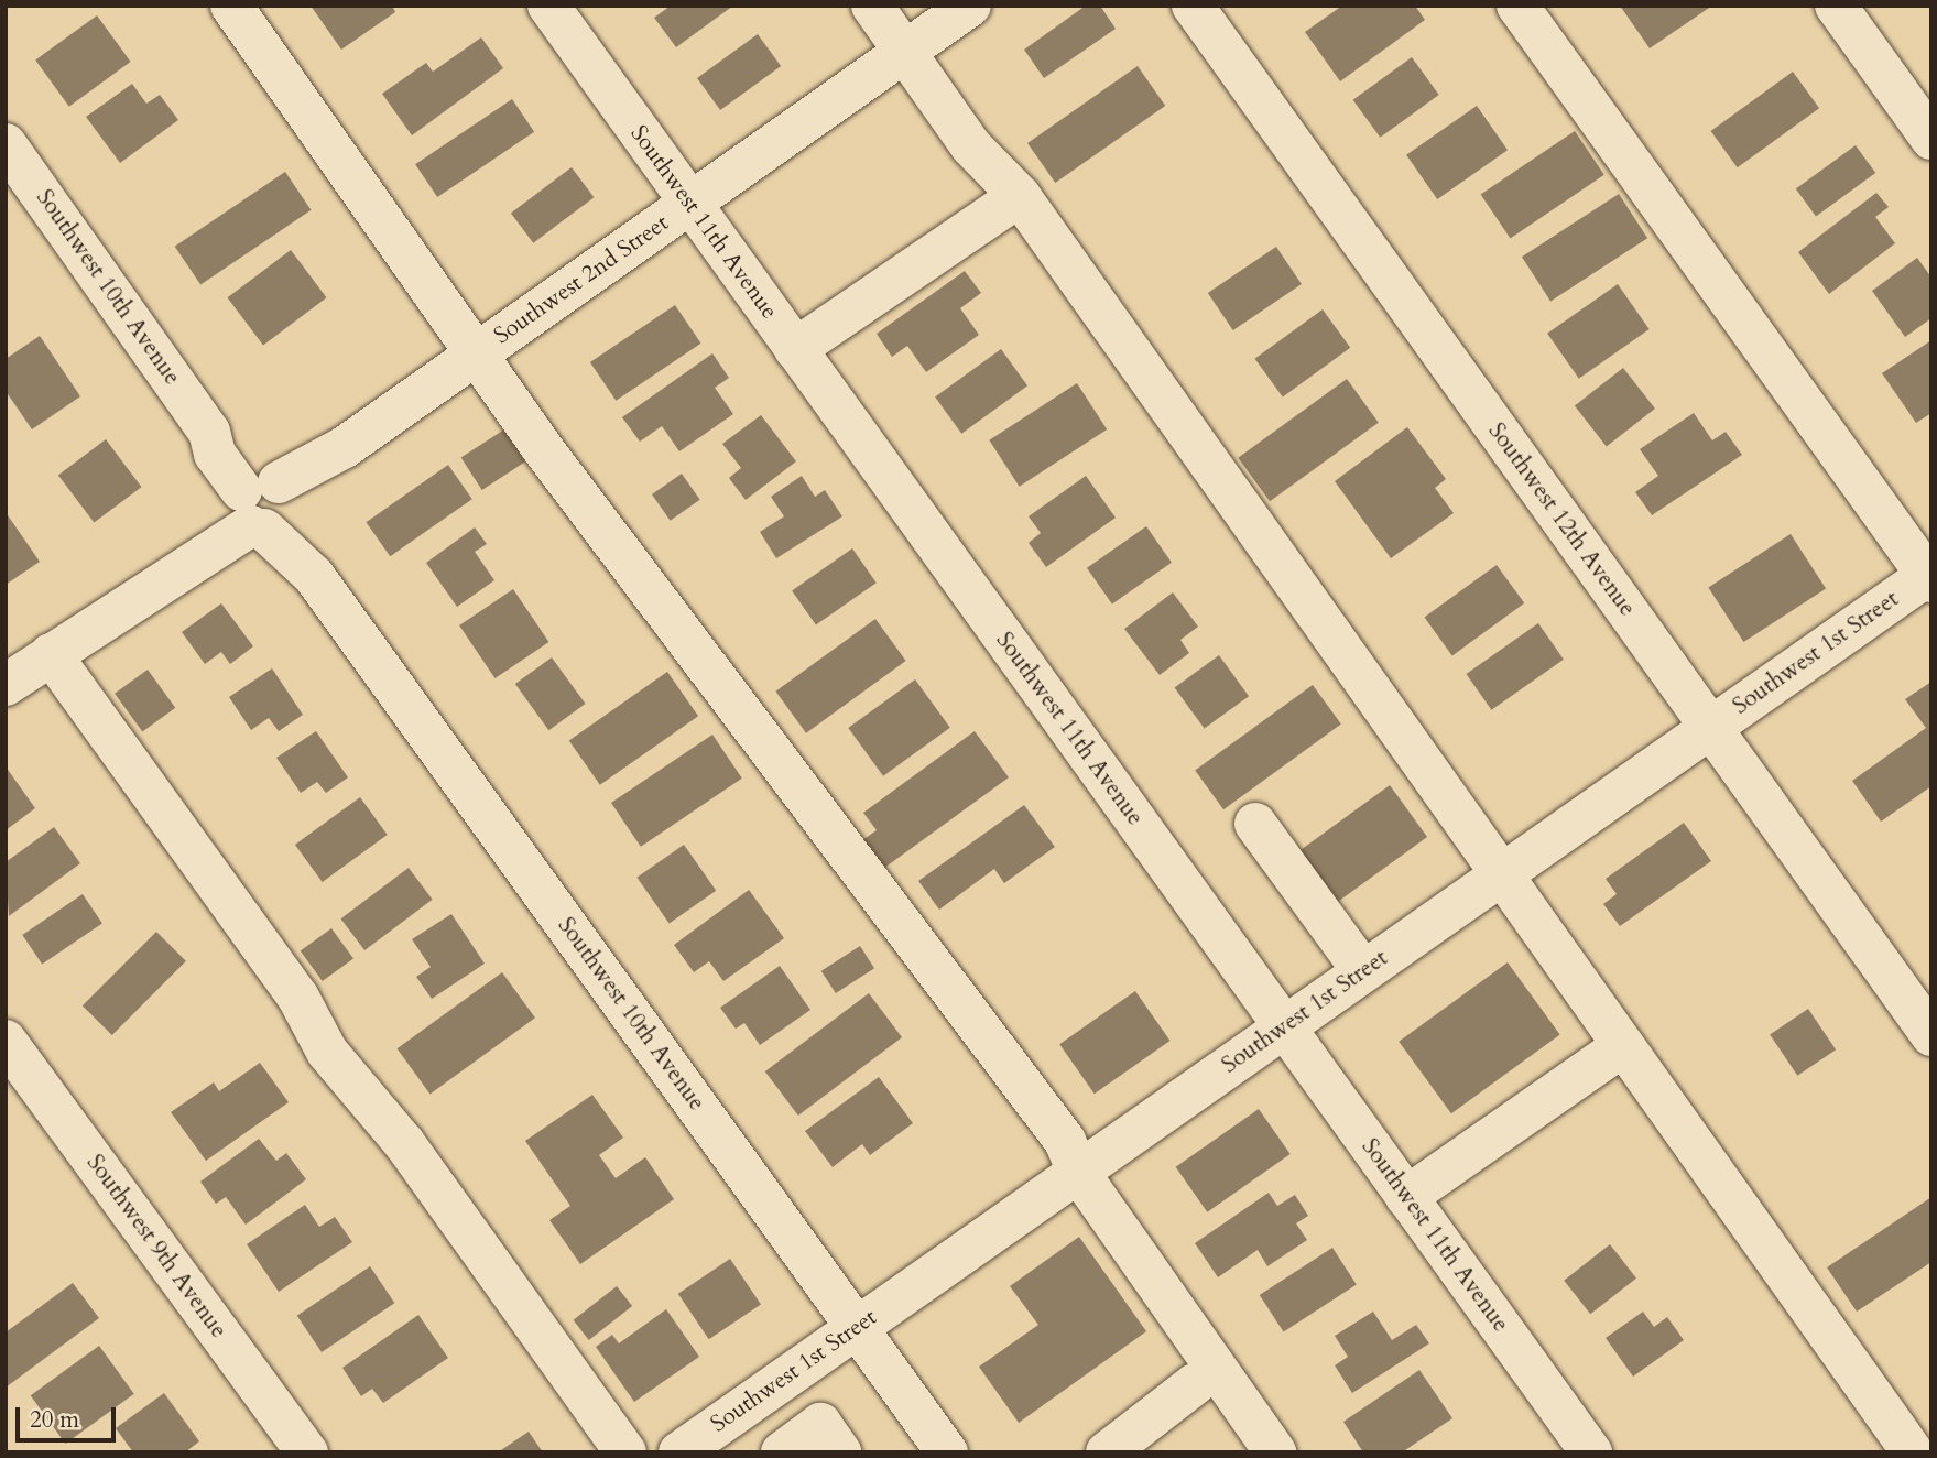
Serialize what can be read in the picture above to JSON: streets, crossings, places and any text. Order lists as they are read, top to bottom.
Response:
{
  "streets": {
    "street": [
      "Southwest 11th Avenue",
      "Southwest 2nd Street",
      "Southwest 10th Avenue",
      "Southwest 12th Avenue",
      "Southwest 1st Street",
      "Southwest 9th Avenue"
    ]
  },
  "crossings": [
    ["Southwest 11th Avenue", "Southwest 2nd Street"],
    ["Southwest 11th Avenue", "Southwest 1st Street"],
    ["Southwest 2nd Street", "Southwest 10th Avenue"],
    ["Southwest 10th Avenue", "Southwest 1st Street"],
    ["Southwest 12th Avenue", "Southwest 1st Street"]
  ],
  "scale_bar": "20 m"
}
